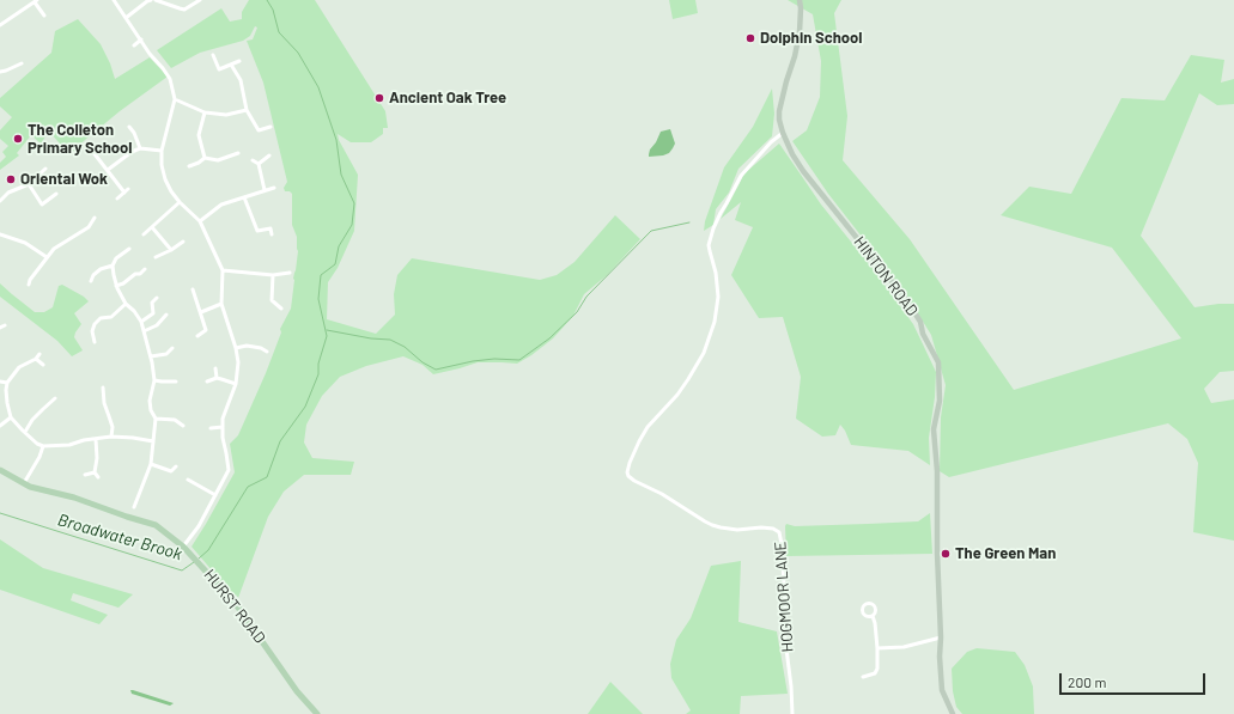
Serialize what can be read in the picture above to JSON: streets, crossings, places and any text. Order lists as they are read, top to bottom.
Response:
{
  "streets": {
    "main road": ["HURST ROAD"],
    "street": ["HINTON ROAD", "HOGMOOR LANE"]
  },
  "crossings": [
    ["HINTON ROAD", "HOGMOOR LANE"]
  ],
  "water": ["Broadwater Brook"],
  "places": [
    "Dolphin School",
    "Ancient Oak Tree",
    "The Colleton Primary School",
    "Oriental Wok",
    "The Green Man"
  ],
  "scale_bar": "200 m"
}
